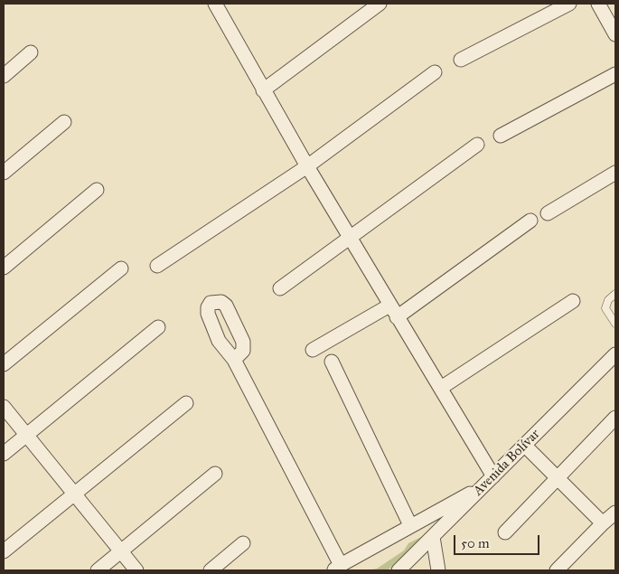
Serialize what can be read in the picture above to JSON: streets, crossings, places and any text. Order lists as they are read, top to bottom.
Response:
{
  "streets": {
    "street": ["Avenida Bolívar"]
  },
  "scale_bar": "50 m"
}
